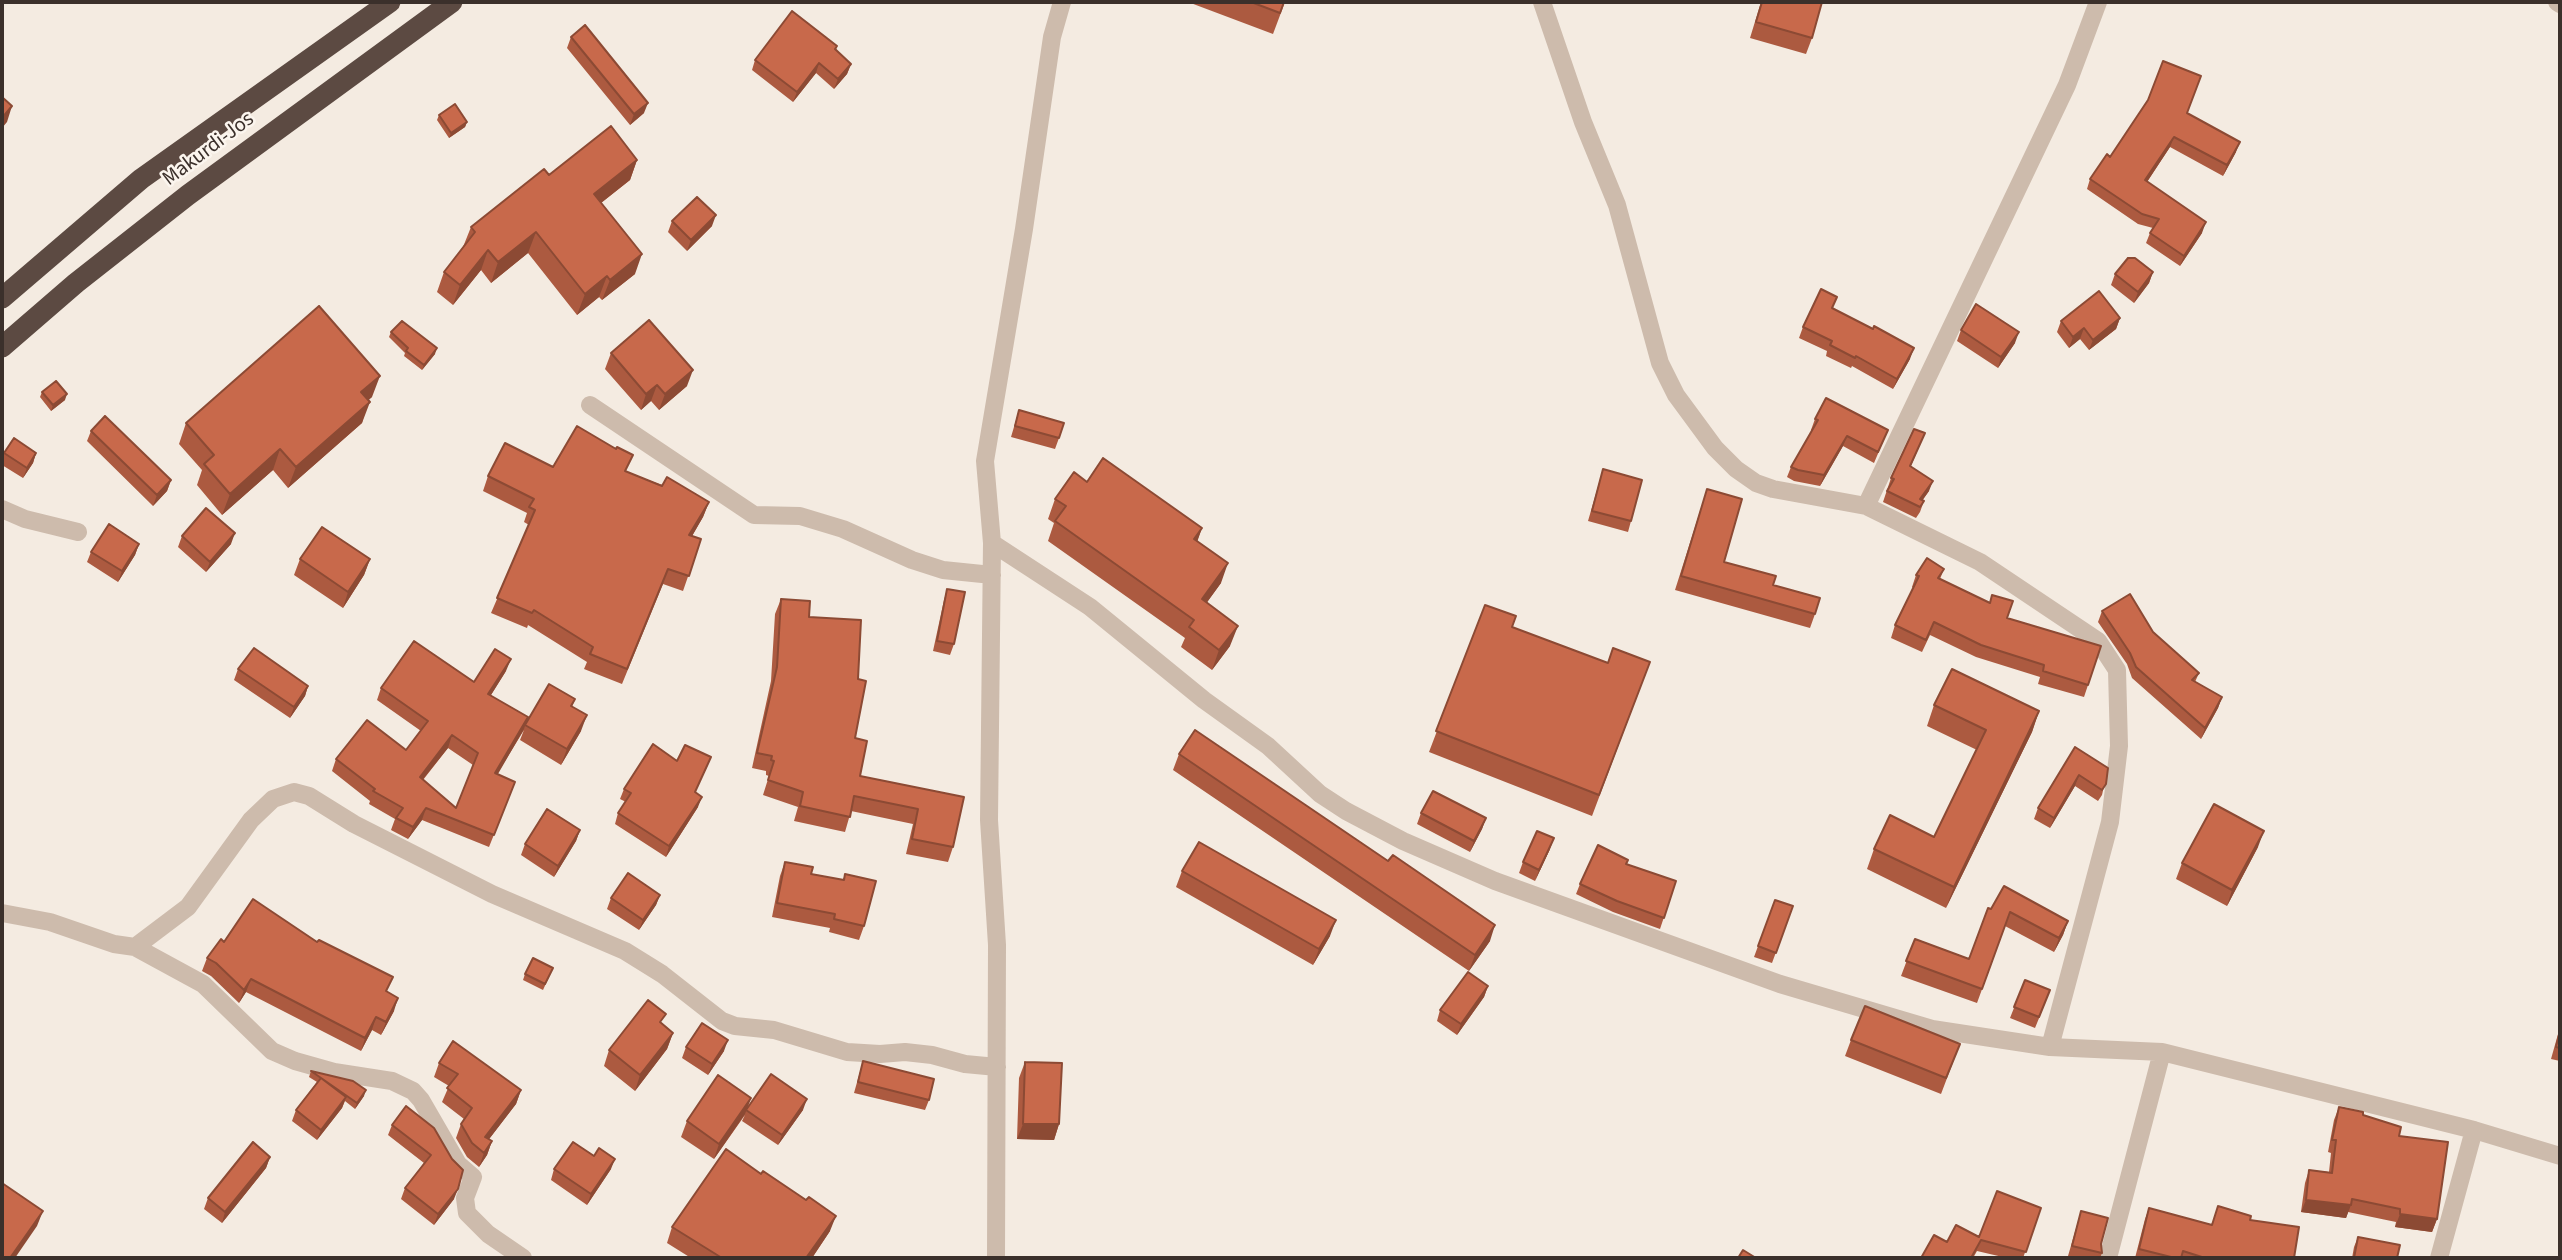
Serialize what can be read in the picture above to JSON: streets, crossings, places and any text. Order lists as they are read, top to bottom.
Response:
{
  "streets": {
    "highway": ["Makurdi-Jos"]
  }
}
